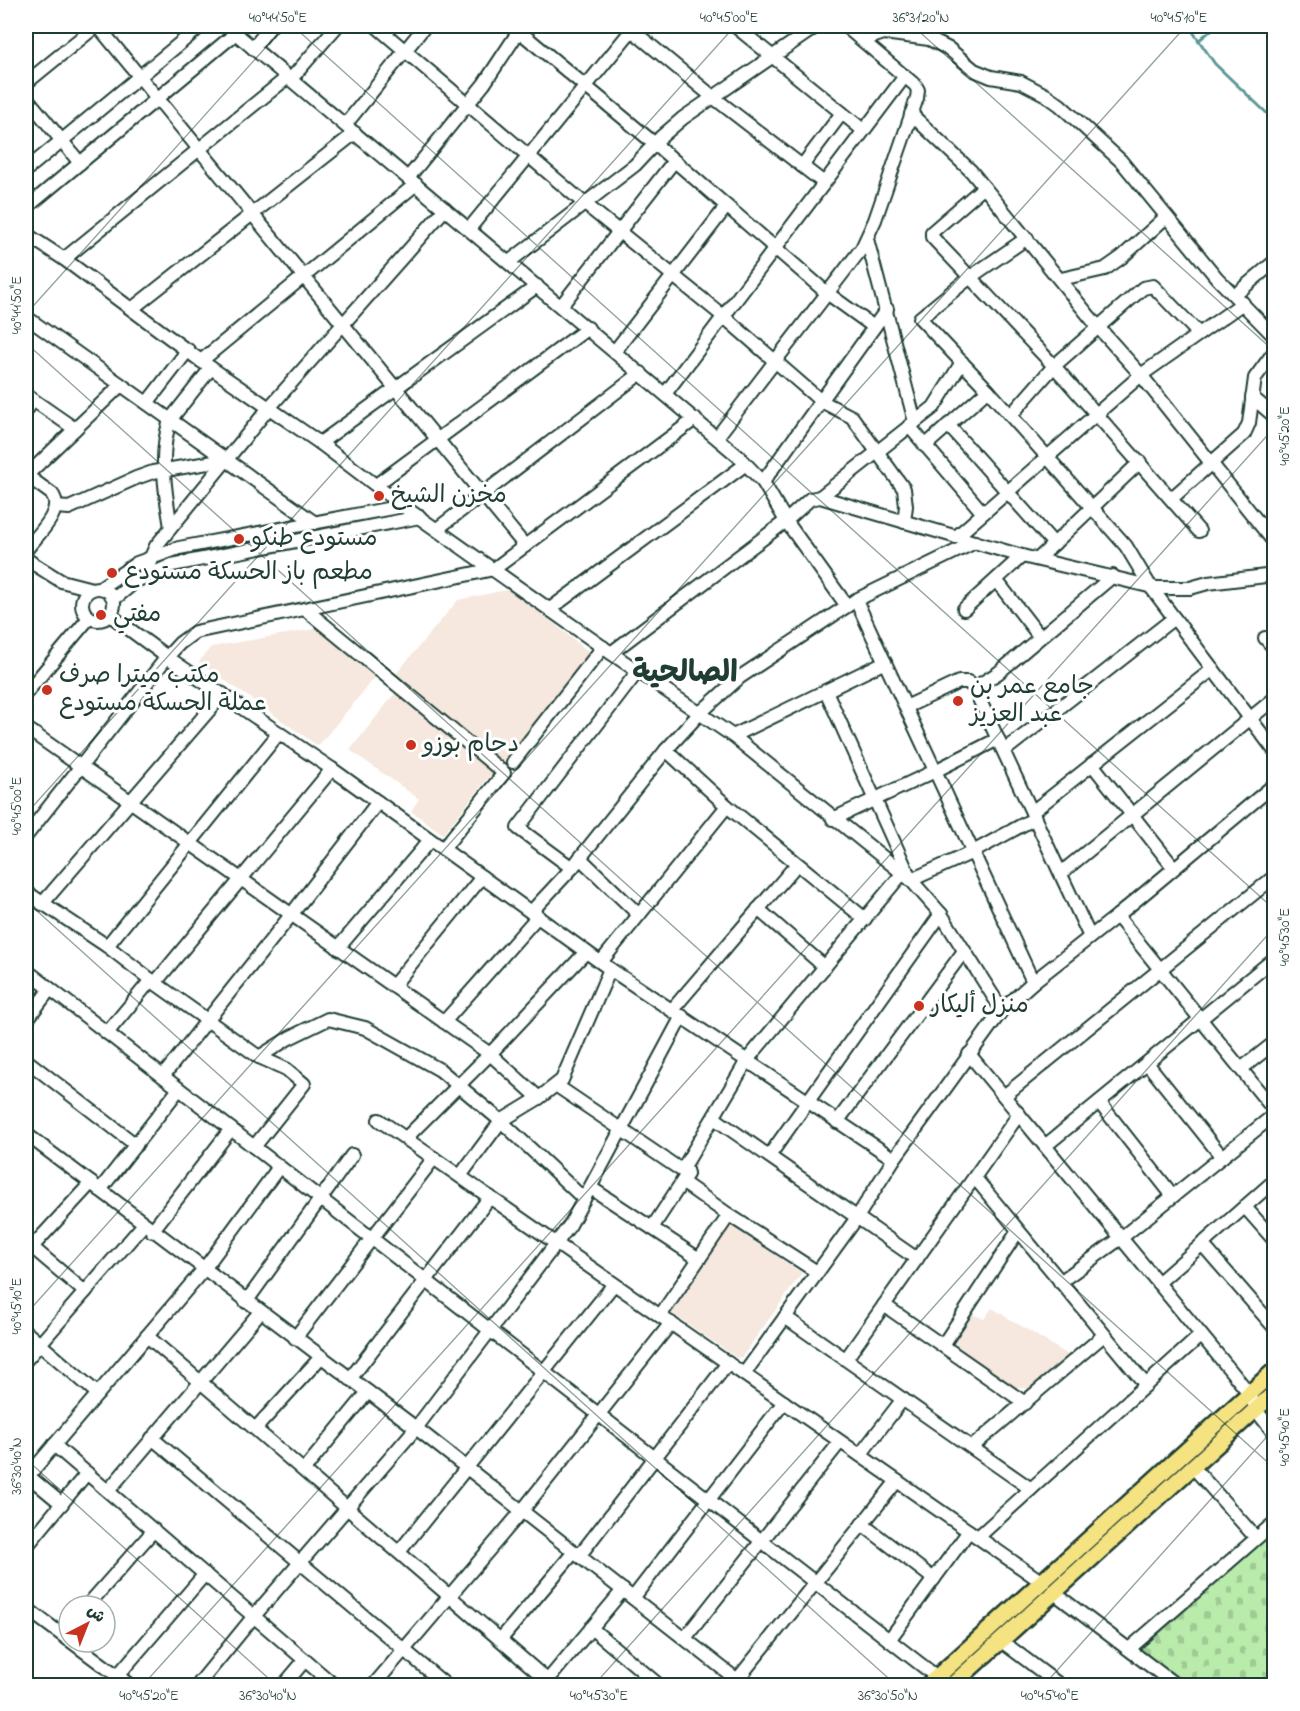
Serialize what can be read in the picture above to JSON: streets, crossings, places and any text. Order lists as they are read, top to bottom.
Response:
{
  "districts": ["الصالحية"],
  "places": [
    "مخزن الشيخ",
    "مستودع طنكو",
    "مطعم باز الحسكة مستودع",
    "مفتي",
    "مكتب ميترا صرف عملة الحسكة مستودع",
    "جامع عمر بن عبد العزيز",
    "دحام بوزو",
    "منزل أليكار"
  ],
  "north": "top right",
  "coordinates": [
    "40°44'50\"E",
    "40°45'00\"E",
    "36°31'20\"N",
    "40°45'10\"E",
    "40°45'20\"E",
    "40°45'30\"E",
    "40°45'40\"E",
    "36°30'40\"N",
    "36°30'50\"N"
  ]
}
